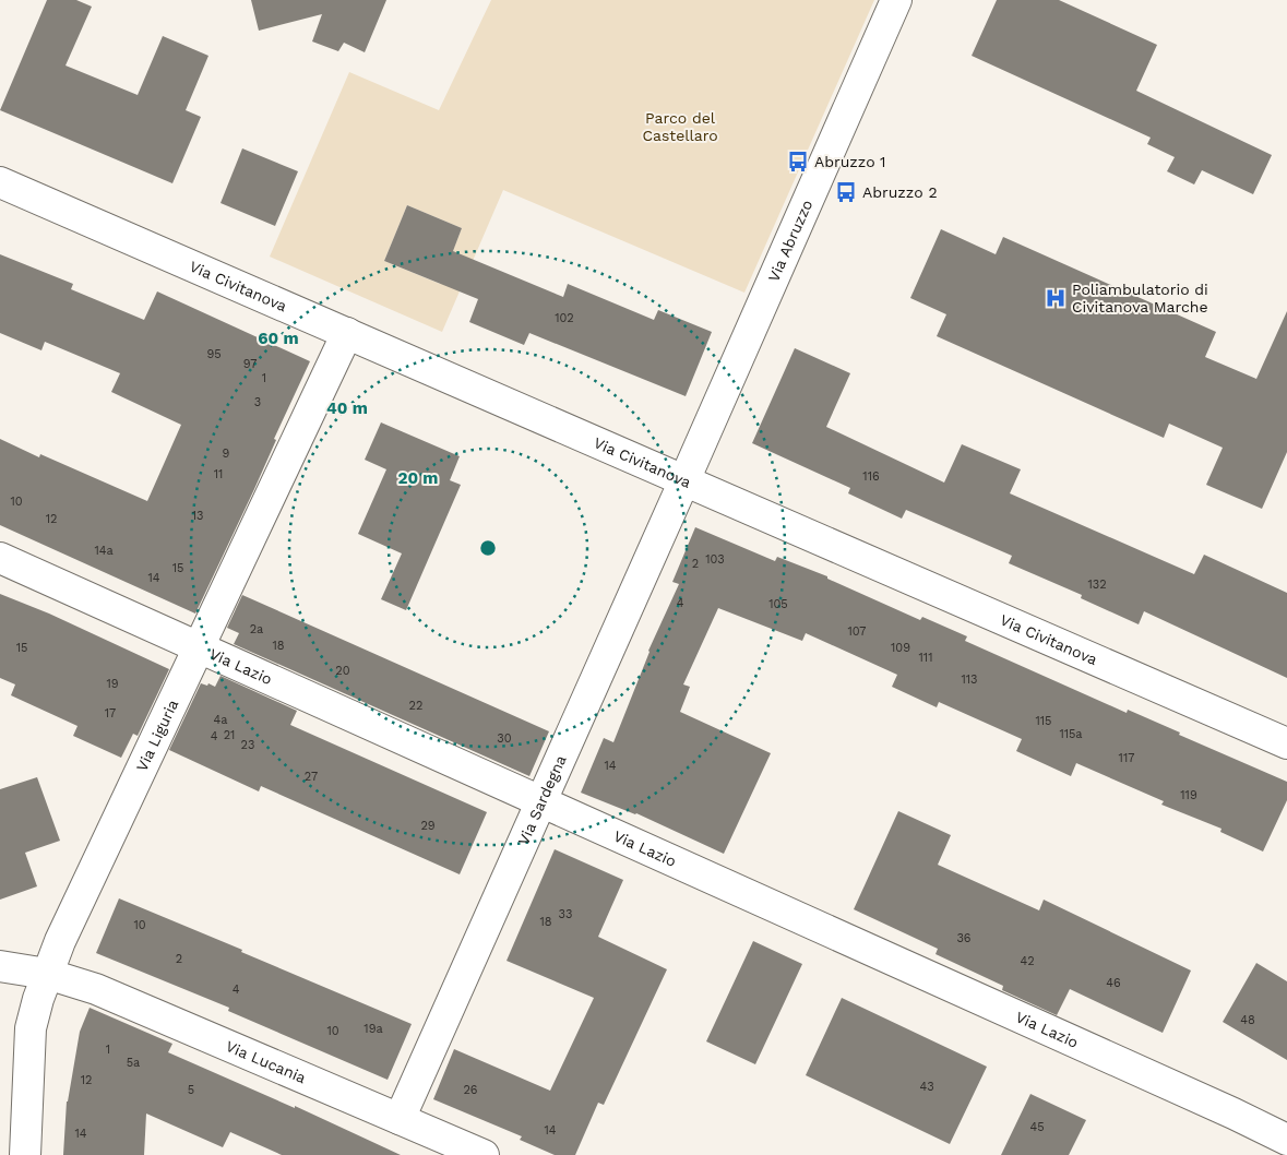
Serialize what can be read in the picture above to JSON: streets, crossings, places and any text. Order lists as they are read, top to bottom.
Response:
{
  "streets": {
    "street": [
      "Via Abruzzo",
      "Via Civitanova",
      "Via Lazio",
      "Via Liguria",
      "Via Sardegna",
      "Via Lucania"
    ]
  },
  "crossings": [
    ["Via Abruzzo", "Via Civitanova"],
    ["Via Abruzzo", "Via Sardegna"],
    ["Via Civitanova", "Via Liguria"],
    ["Via Civitanova", "Via Sardegna"],
    ["Via Lazio", "Via Liguria"],
    ["Via Lazio", "Via Sardegna"],
    ["Via Liguria", "Via Lucania"],
    ["Via Sardegna", "Via Lucania"]
  ],
  "parks": ["Parco del Castellaro"],
  "places": {
    "bus stop": ["Abruzzo 1", "Abruzzo 2"],
    "hospital": ["Poliambulatorio di Civitanova Marche"]
  },
  "house_numbers": [
    "102",
    "95",
    "97",
    "1",
    "3",
    "9",
    "11",
    "116",
    "10",
    "13",
    "12",
    "14a",
    "103",
    "2",
    "15",
    "14",
    "132",
    "4",
    "105",
    "2a",
    "107",
    "18",
    "15",
    "109",
    "111",
    "20",
    "113",
    "19",
    "22",
    "17",
    "4a",
    "115",
    "115a",
    "21",
    "4",
    "30",
    "23",
    "117",
    "14",
    "27",
    "119",
    "29",
    "33",
    "18",
    "10",
    "36",
    "2",
    "42",
    "46",
    "4",
    "48",
    "19a",
    "10",
    "1",
    "5a",
    "12",
    "43",
    "5",
    "26",
    "45",
    "14",
    "14"
  ],
  "rings": ["60 m", "40 m", "20 m"]
}
